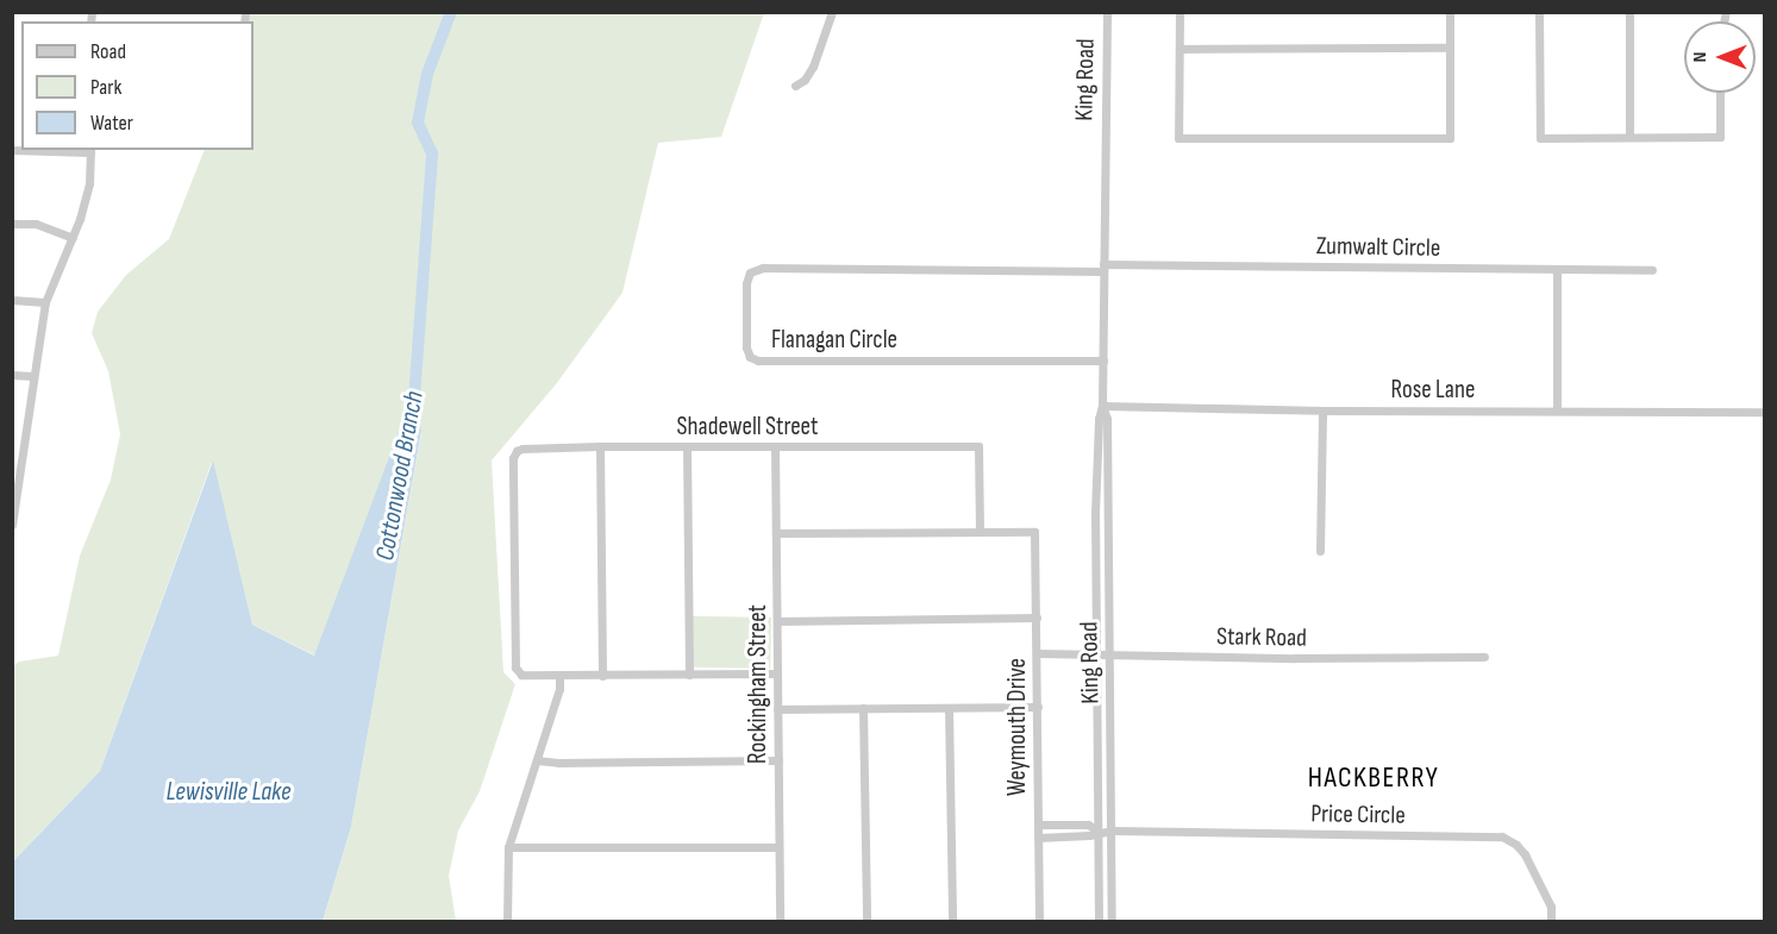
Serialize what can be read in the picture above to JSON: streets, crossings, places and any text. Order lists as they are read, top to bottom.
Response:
{
  "streets": {
    "street": [
      "King Road",
      "Zumwalt Circle",
      "Flanagan Circle",
      "Rose Lane",
      "Shadewell Street",
      "Stark Road",
      "Rockingham Street",
      "Weymouth Drive",
      "Price Circle"
    ]
  },
  "crossings": [
    ["King Road", "Zumwalt Circle"],
    ["King Road", "Flanagan Circle"],
    ["King Road", "Rose Lane"],
    ["King Road", "Stark Road"],
    ["King Road", "Price Circle"],
    ["Zumwalt Circle", "Flanagan Circle"],
    ["Shadewell Street", "Rockingham Street"],
    ["Shadewell Street", "Weymouth Drive"],
    ["Stark Road", "Weymouth Drive"]
  ],
  "districts": ["HACKBERRY"],
  "water": ["Cottonwood Branch", "Lewisville Lake"],
  "legend": ["Road", "Park", "Water"],
  "north": "left"
}
